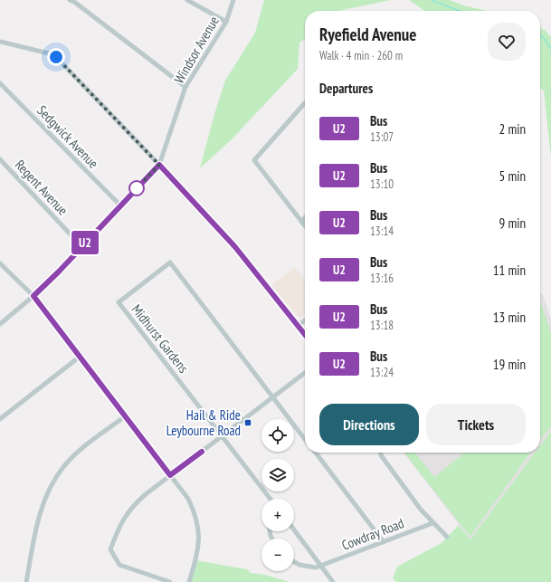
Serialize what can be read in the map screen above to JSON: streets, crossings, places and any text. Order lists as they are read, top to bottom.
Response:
{
  "streets": {
    "street": [
      "Windsor Avenue",
      "Sedgwick Avenue",
      "Regent Avenue",
      "Midhurst Gardens",
      "Cowdray Road"
    ]
  },
  "crossings": [
    ["Windsor Avenue", "Sedgwick Avenue"],
    ["Windsor Avenue", "Regent Avenue"]
  ],
  "places": {
    "transit": ["Hail & Ride Leybourne Road"]
  },
  "lines": ["bus line U2"],
  "page": {
    "on_map": "U2",
    "heading": [
      ["Ryefield Avenue", "Walk · 4 min · 260 m"],
      "Departures"
    ],
    "list": [
      {
        "mark": "U2",
        "name": "Bus",
        "note": "13:07",
        "value": "2 min"
      },
      {
        "mark": "U2",
        "name": "Bus",
        "note": "13:10",
        "value": "5 min"
      },
      {
        "mark": "U2",
        "name": "Bus",
        "note": "13:14",
        "value": "9 min"
      },
      {
        "mark": "U2",
        "name": "Bus",
        "note": "13:16",
        "value": "11 min"
      },
      {
        "mark": "U2",
        "name": "Bus",
        "note": "13:18",
        "value": "13 min"
      },
      {
        "mark": "U2",
        "name": "Bus",
        "note": "13:24",
        "value": "19 min"
      }
    ],
    "buttons": ["Directions", "Tickets"],
    "map_buttons": ["+", "−"]
  }
}
